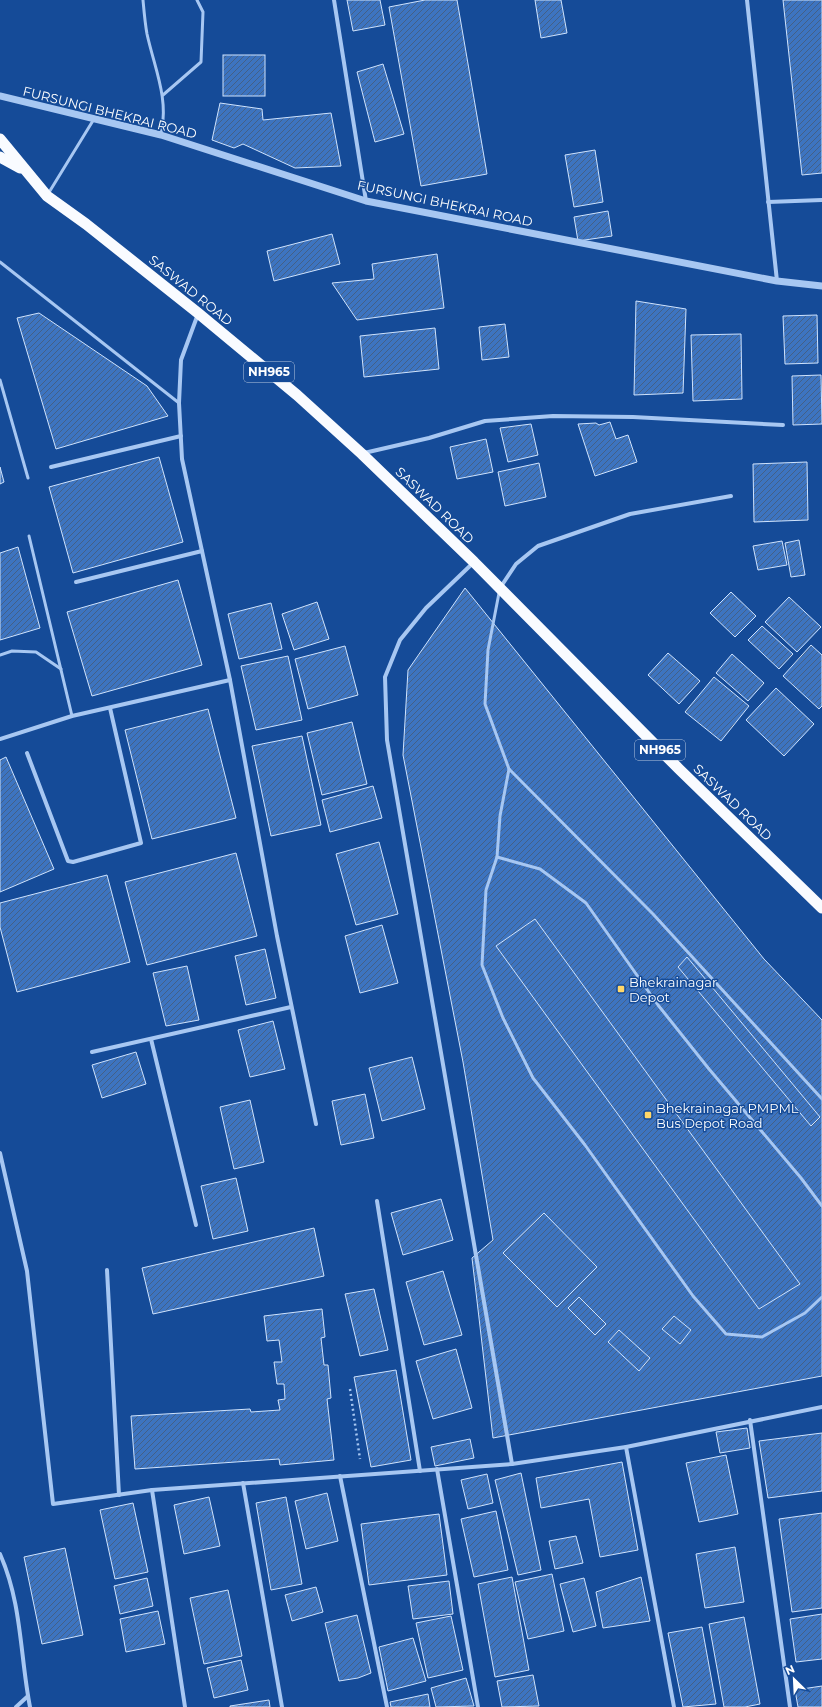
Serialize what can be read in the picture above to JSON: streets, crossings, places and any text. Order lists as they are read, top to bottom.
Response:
{
  "streets": {
    "highway": ["SASWAD ROAD", "NH965"],
    "street": ["FURSUNGI BHEKRAI ROAD"]
  },
  "places": {
    "transit": ["Bhekrainagar Depot", "Bhekrainagar PMPML Bus Depot Road"]
  },
  "north": "top left"
}
